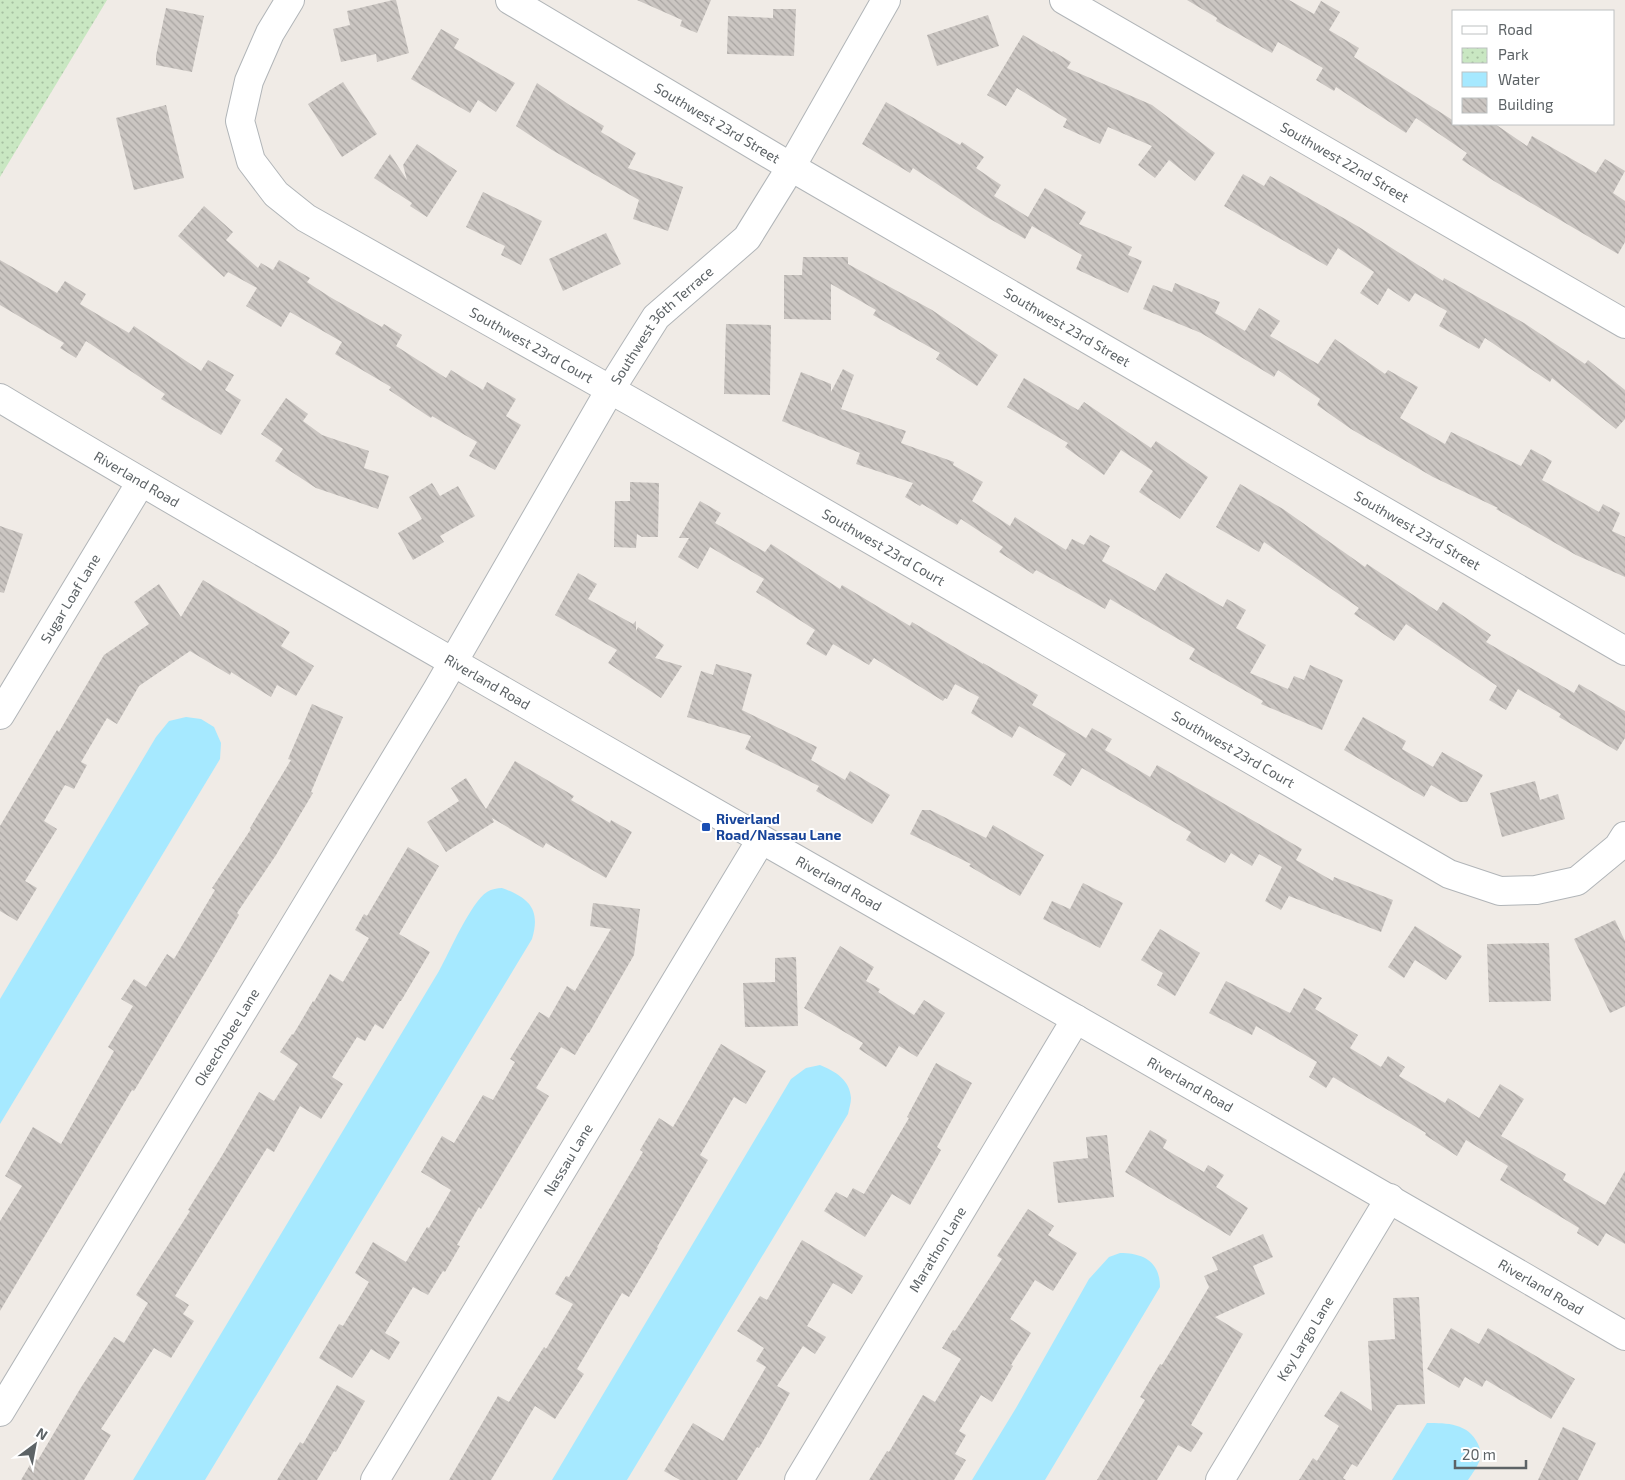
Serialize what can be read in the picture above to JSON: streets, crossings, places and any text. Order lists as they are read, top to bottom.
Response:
{
  "streets": {
    "street": [
      "Southwest 23rd Street",
      "Southwest 22nd Street",
      "Southwest 36th Terrace",
      "Southwest 23rd Court",
      "Riverland Road",
      "Sugar Loaf Lane",
      "Okeechobee Lane",
      "Nassau Lane",
      "Marathon Lane",
      "Key Largo Lane"
    ]
  },
  "crossings": [
    ["Southwest 23rd Street", "Southwest 36th Terrace"],
    ["Southwest 36th Terrace", "Southwest 23rd Court"],
    ["Southwest 36th Terrace", "Riverland Road"],
    ["Southwest 36th Terrace", "Okeechobee Lane"],
    ["Riverland Road", "Sugar Loaf Lane"],
    ["Riverland Road", "Okeechobee Lane"],
    ["Riverland Road", "Nassau Lane"],
    ["Riverland Road", "Marathon Lane"],
    ["Riverland Road", "Key Largo Lane"]
  ],
  "places": {
    "transit": ["Riverland Road/Nassau Lane"]
  },
  "legend": [
    "Road",
    "Park",
    "Water",
    "Building"
  ],
  "scale_bar": "20 m",
  "north": "top right"
}
